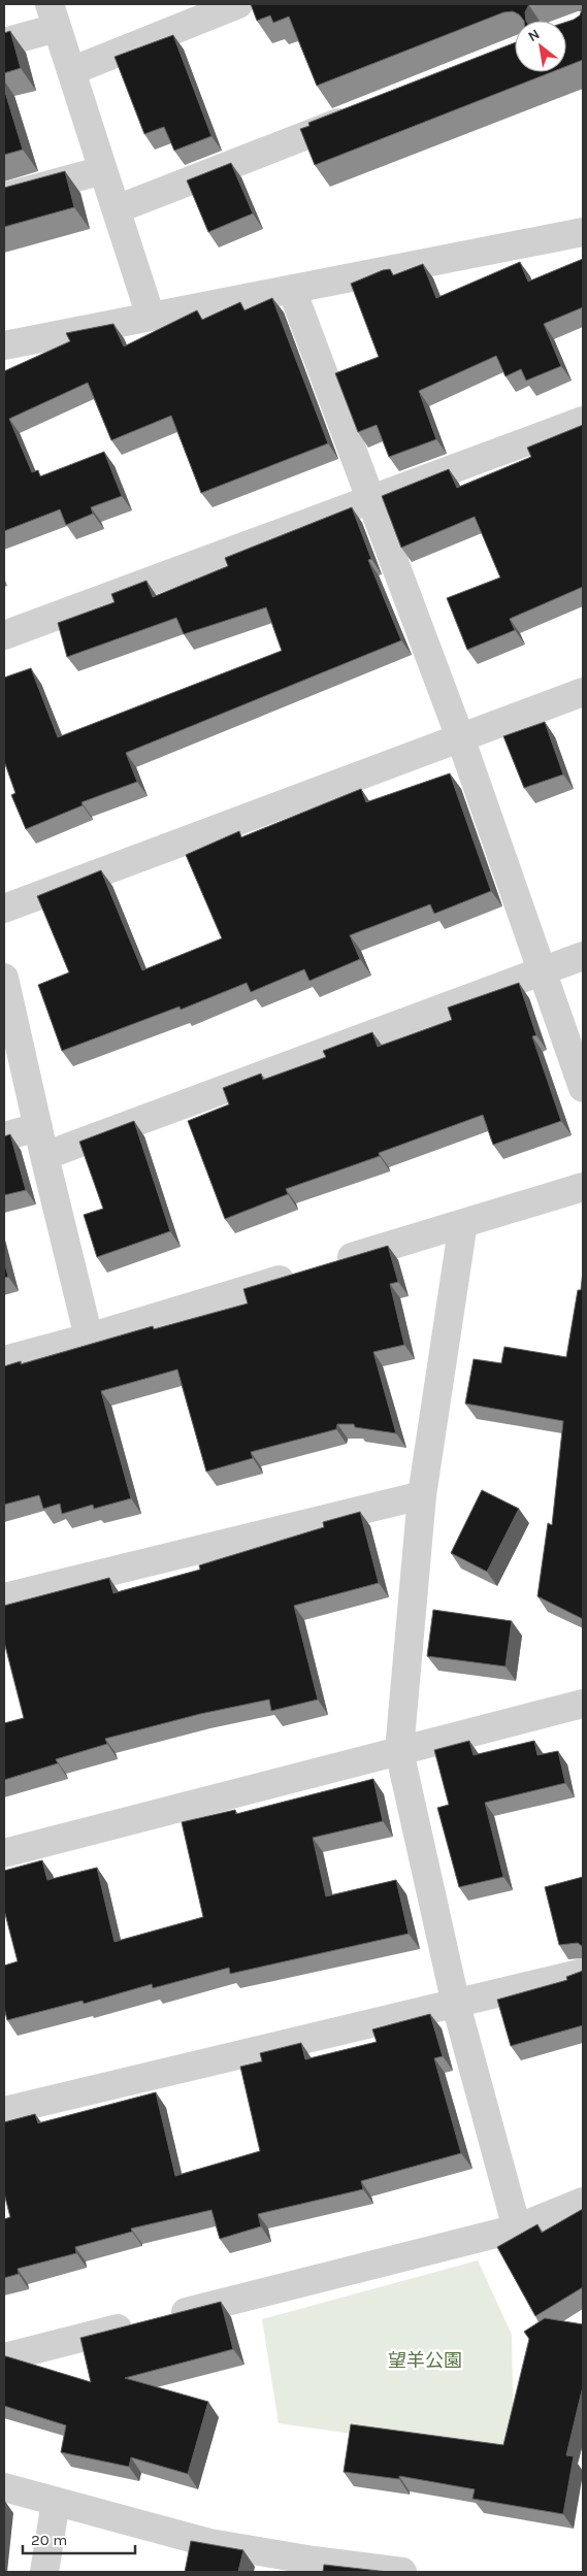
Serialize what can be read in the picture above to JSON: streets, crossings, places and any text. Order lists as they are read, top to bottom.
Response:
{
  "parks": ["望羊公園"],
  "scale_bar": "20 m",
  "north": "top left"
}
